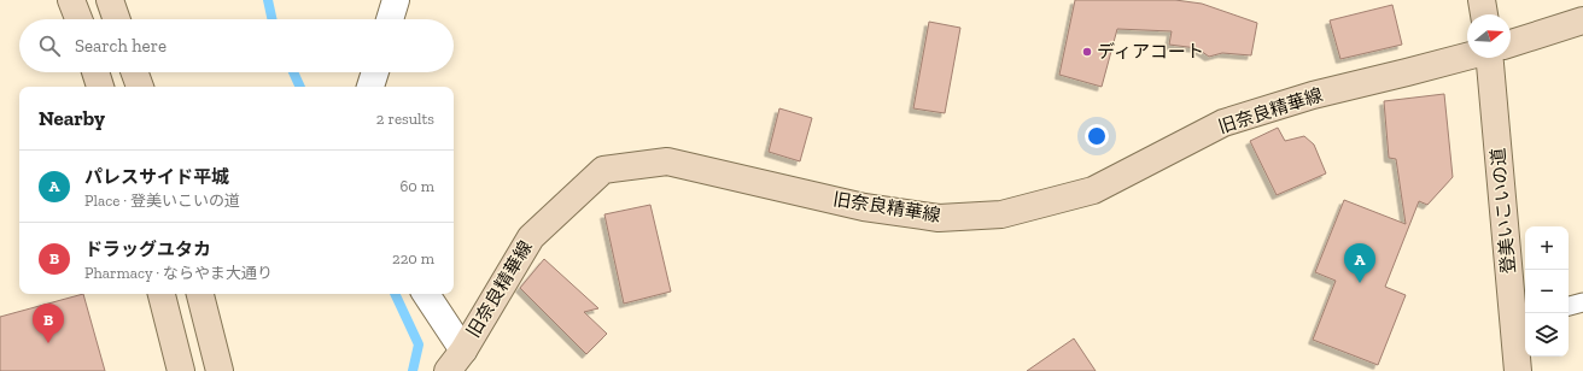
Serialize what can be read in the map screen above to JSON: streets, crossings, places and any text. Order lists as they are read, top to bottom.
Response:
{
  "streets": {
    "street": ["旧奈良精華線", "登美いこいの道"]
  },
  "places": ["ディアコート"],
  "north": "right",
  "page": {
    "search": "Search here",
    "heading": ["Nearby", "2 results"],
    "list": [
      {
        "mark": "A",
        "name": "パレスサイド平城",
        "note": "Place · 登美いこいの道",
        "value": "60 m"
      },
      {
        "mark": "B",
        "name": "ドラッグユタカ",
        "note": "Pharmacy · ならやま大通り",
        "value": "220 m"
      }
    ],
    "map_buttons": ["+", "−"],
    "pins": ["A", "B"]
  }
}
